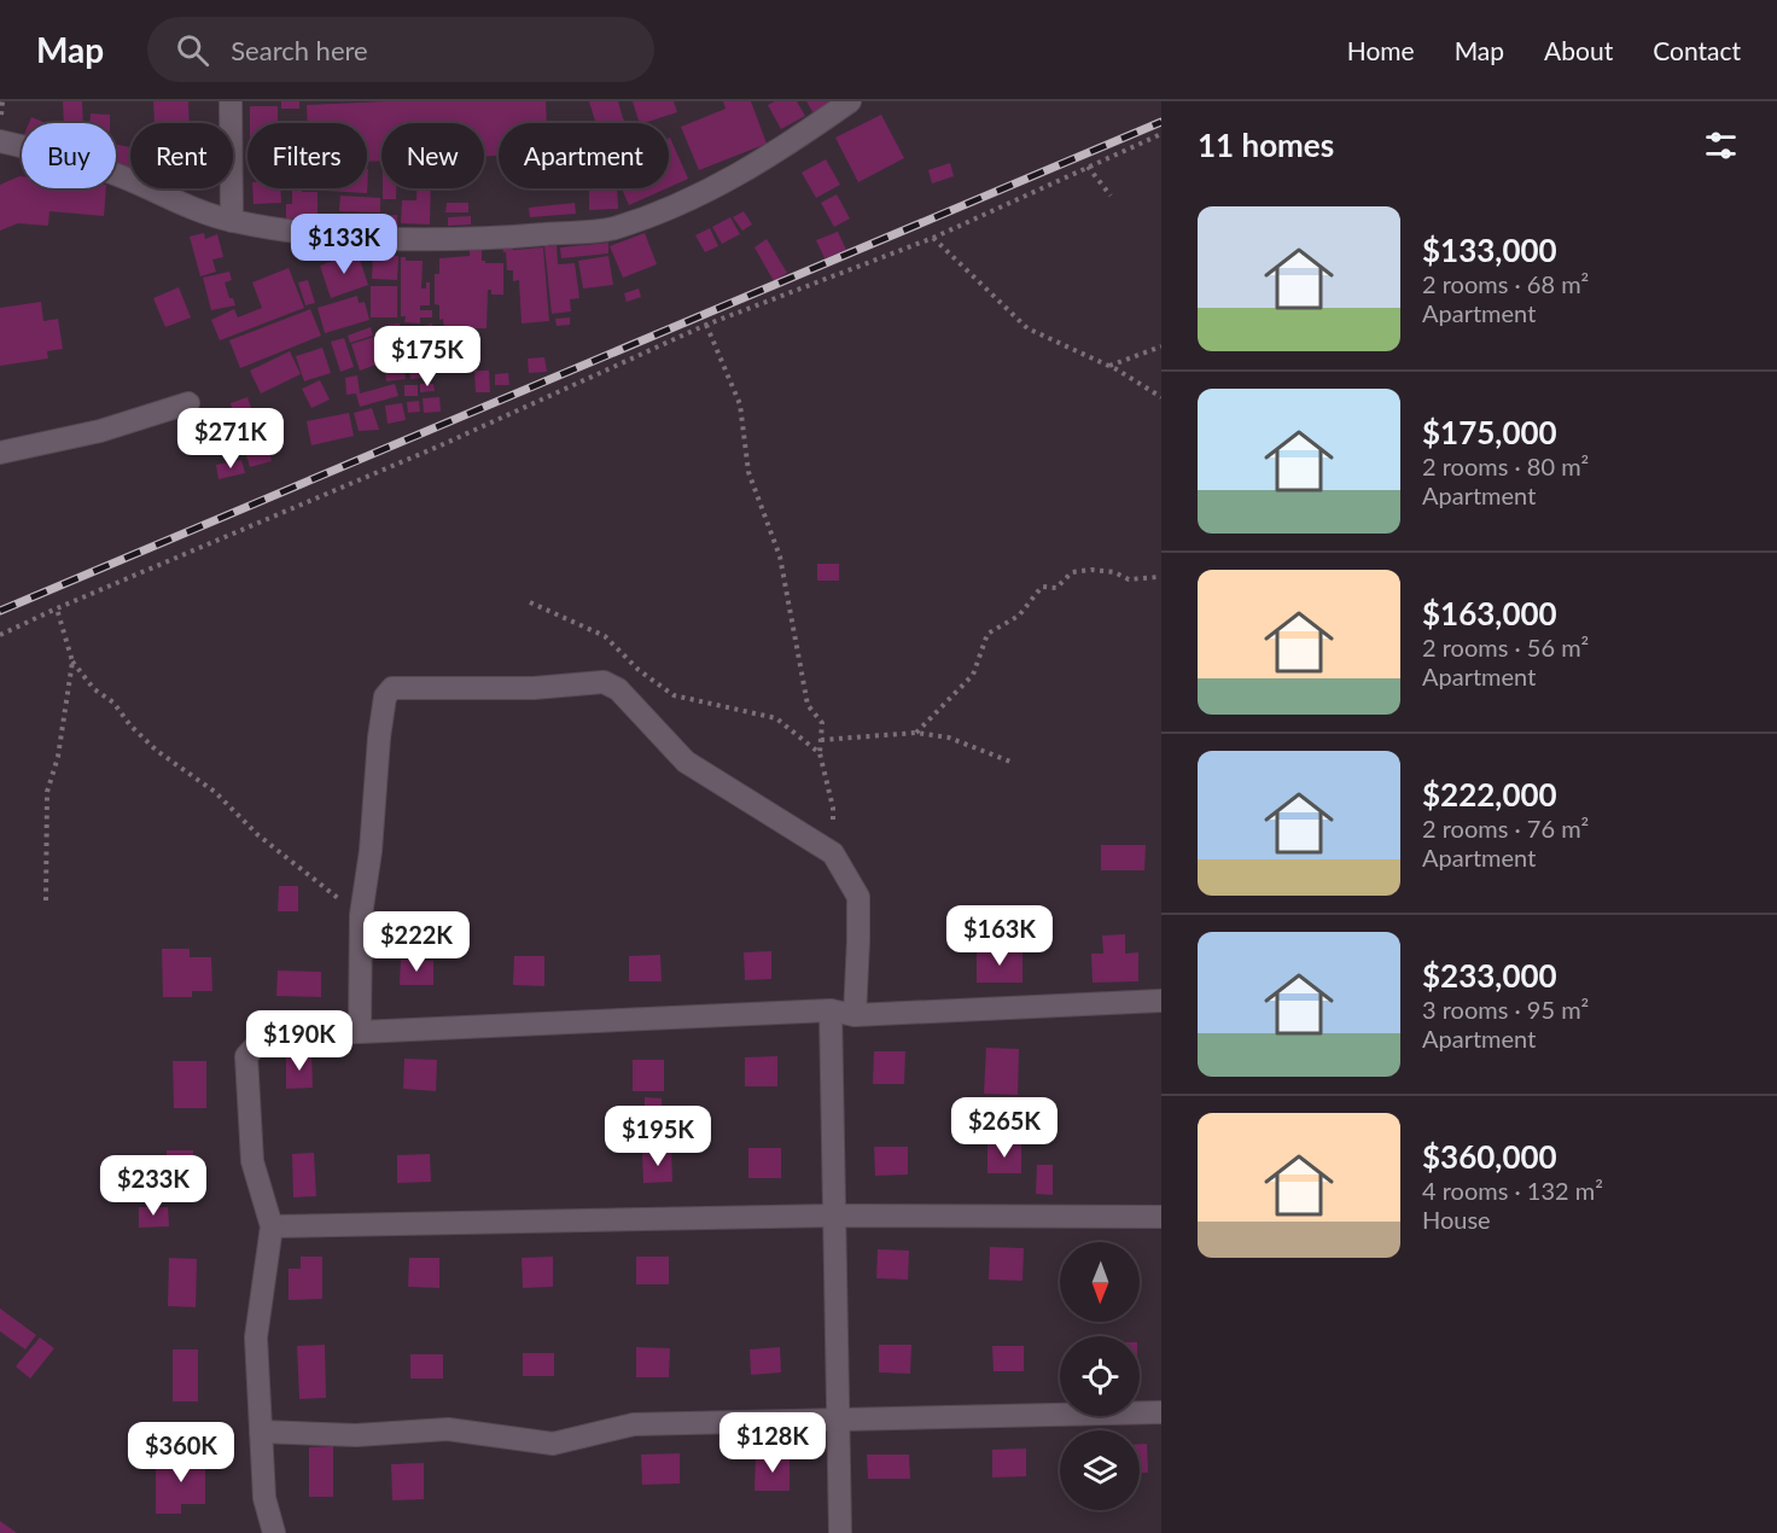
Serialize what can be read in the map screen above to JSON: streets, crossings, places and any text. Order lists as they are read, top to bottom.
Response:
{
  "north": "bottom",
  "page": {
    "header": "Map",
    "search": "Search here",
    "nav": [
      "Home",
      "Map",
      "About",
      "Contact"
    ],
    "heading": "11 homes",
    "chip": [
      "Buy",
      "Rent",
      "Filters",
      "New",
      "Apartment"
    ],
    "list": [
      {
        "name": "$133,000",
        "note": "2 rooms · 68 m² · Apartment"
      },
      {
        "name": "$175,000",
        "note": "2 rooms · 80 m² · Apartment"
      },
      {
        "name": "$163,000",
        "note": "2 rooms · 56 m² · Apartment"
      },
      {
        "name": "$222,000",
        "note": "2 rooms · 76 m² · Apartment"
      },
      {
        "name": "$233,000",
        "note": "3 rooms · 95 m² · Apartment"
      },
      {
        "name": "$360,000",
        "note": "4 rooms · 132 m² · House"
      }
    ],
    "price": [
      "$133K",
      "$175K",
      "$271K",
      "$163K",
      "$222K",
      "$190K",
      "$265K",
      "$195K",
      "$233K",
      "$128K",
      "$360K"
    ]
  }
}
